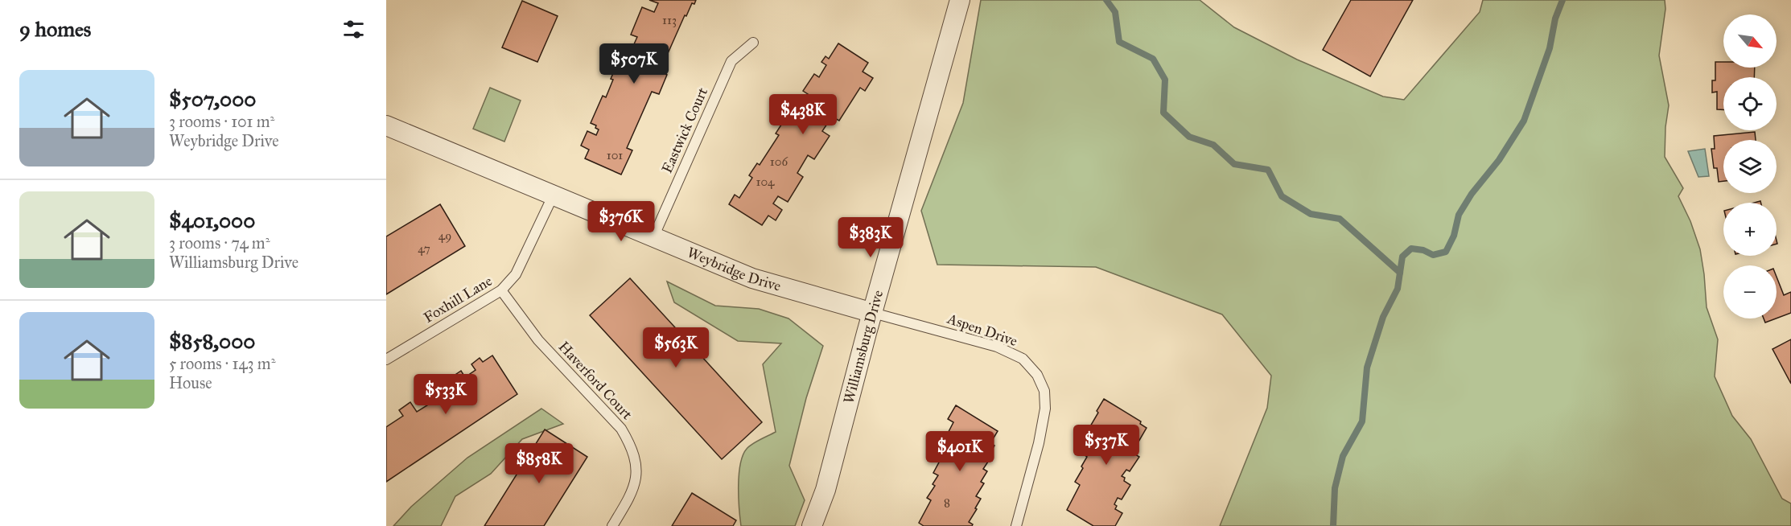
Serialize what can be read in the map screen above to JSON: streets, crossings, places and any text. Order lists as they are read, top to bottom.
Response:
{
  "streets": {
    "street": ["Weybridge Drive", "Williamsburg Drive"],
    "lane": [
      "Eastwick Court",
      "Foxhill Lane",
      "Aspen Drive",
      "Haverford Court"
    ]
  },
  "crossings": [
    ["Eastwick Court", "Weybridge Drive"],
    ["Weybridge Drive", "Foxhill Lane"],
    ["Weybridge Drive", "Aspen Drive"],
    ["Weybridge Drive", "Williamsburg Drive"],
    ["Foxhill Lane", "Haverford Court"],
    ["Aspen Drive", "Williamsburg Drive"]
  ],
  "house_numbers": [
    "113",
    "101",
    "106",
    "104",
    "49",
    "47",
    "8"
  ],
  "north": "bottom right",
  "page": {
    "heading": "9 homes",
    "map_buttons": ["+", "−"],
    "price": [
      "$507K",
      "$438K",
      "$376K",
      "$383K",
      "$563K",
      "$533K",
      "$537K",
      "$401K",
      "$858K"
    ],
    "list": [
      {
        "name": "$507,000",
        "note": "3 rooms · 101 m² · Weybridge Drive"
      },
      {
        "name": "$401,000",
        "note": "3 rooms · 74 m² · Williamsburg Drive"
      },
      {
        "name": "$858,000",
        "note": "5 rooms · 143 m² · House"
      }
    ]
  }
}
